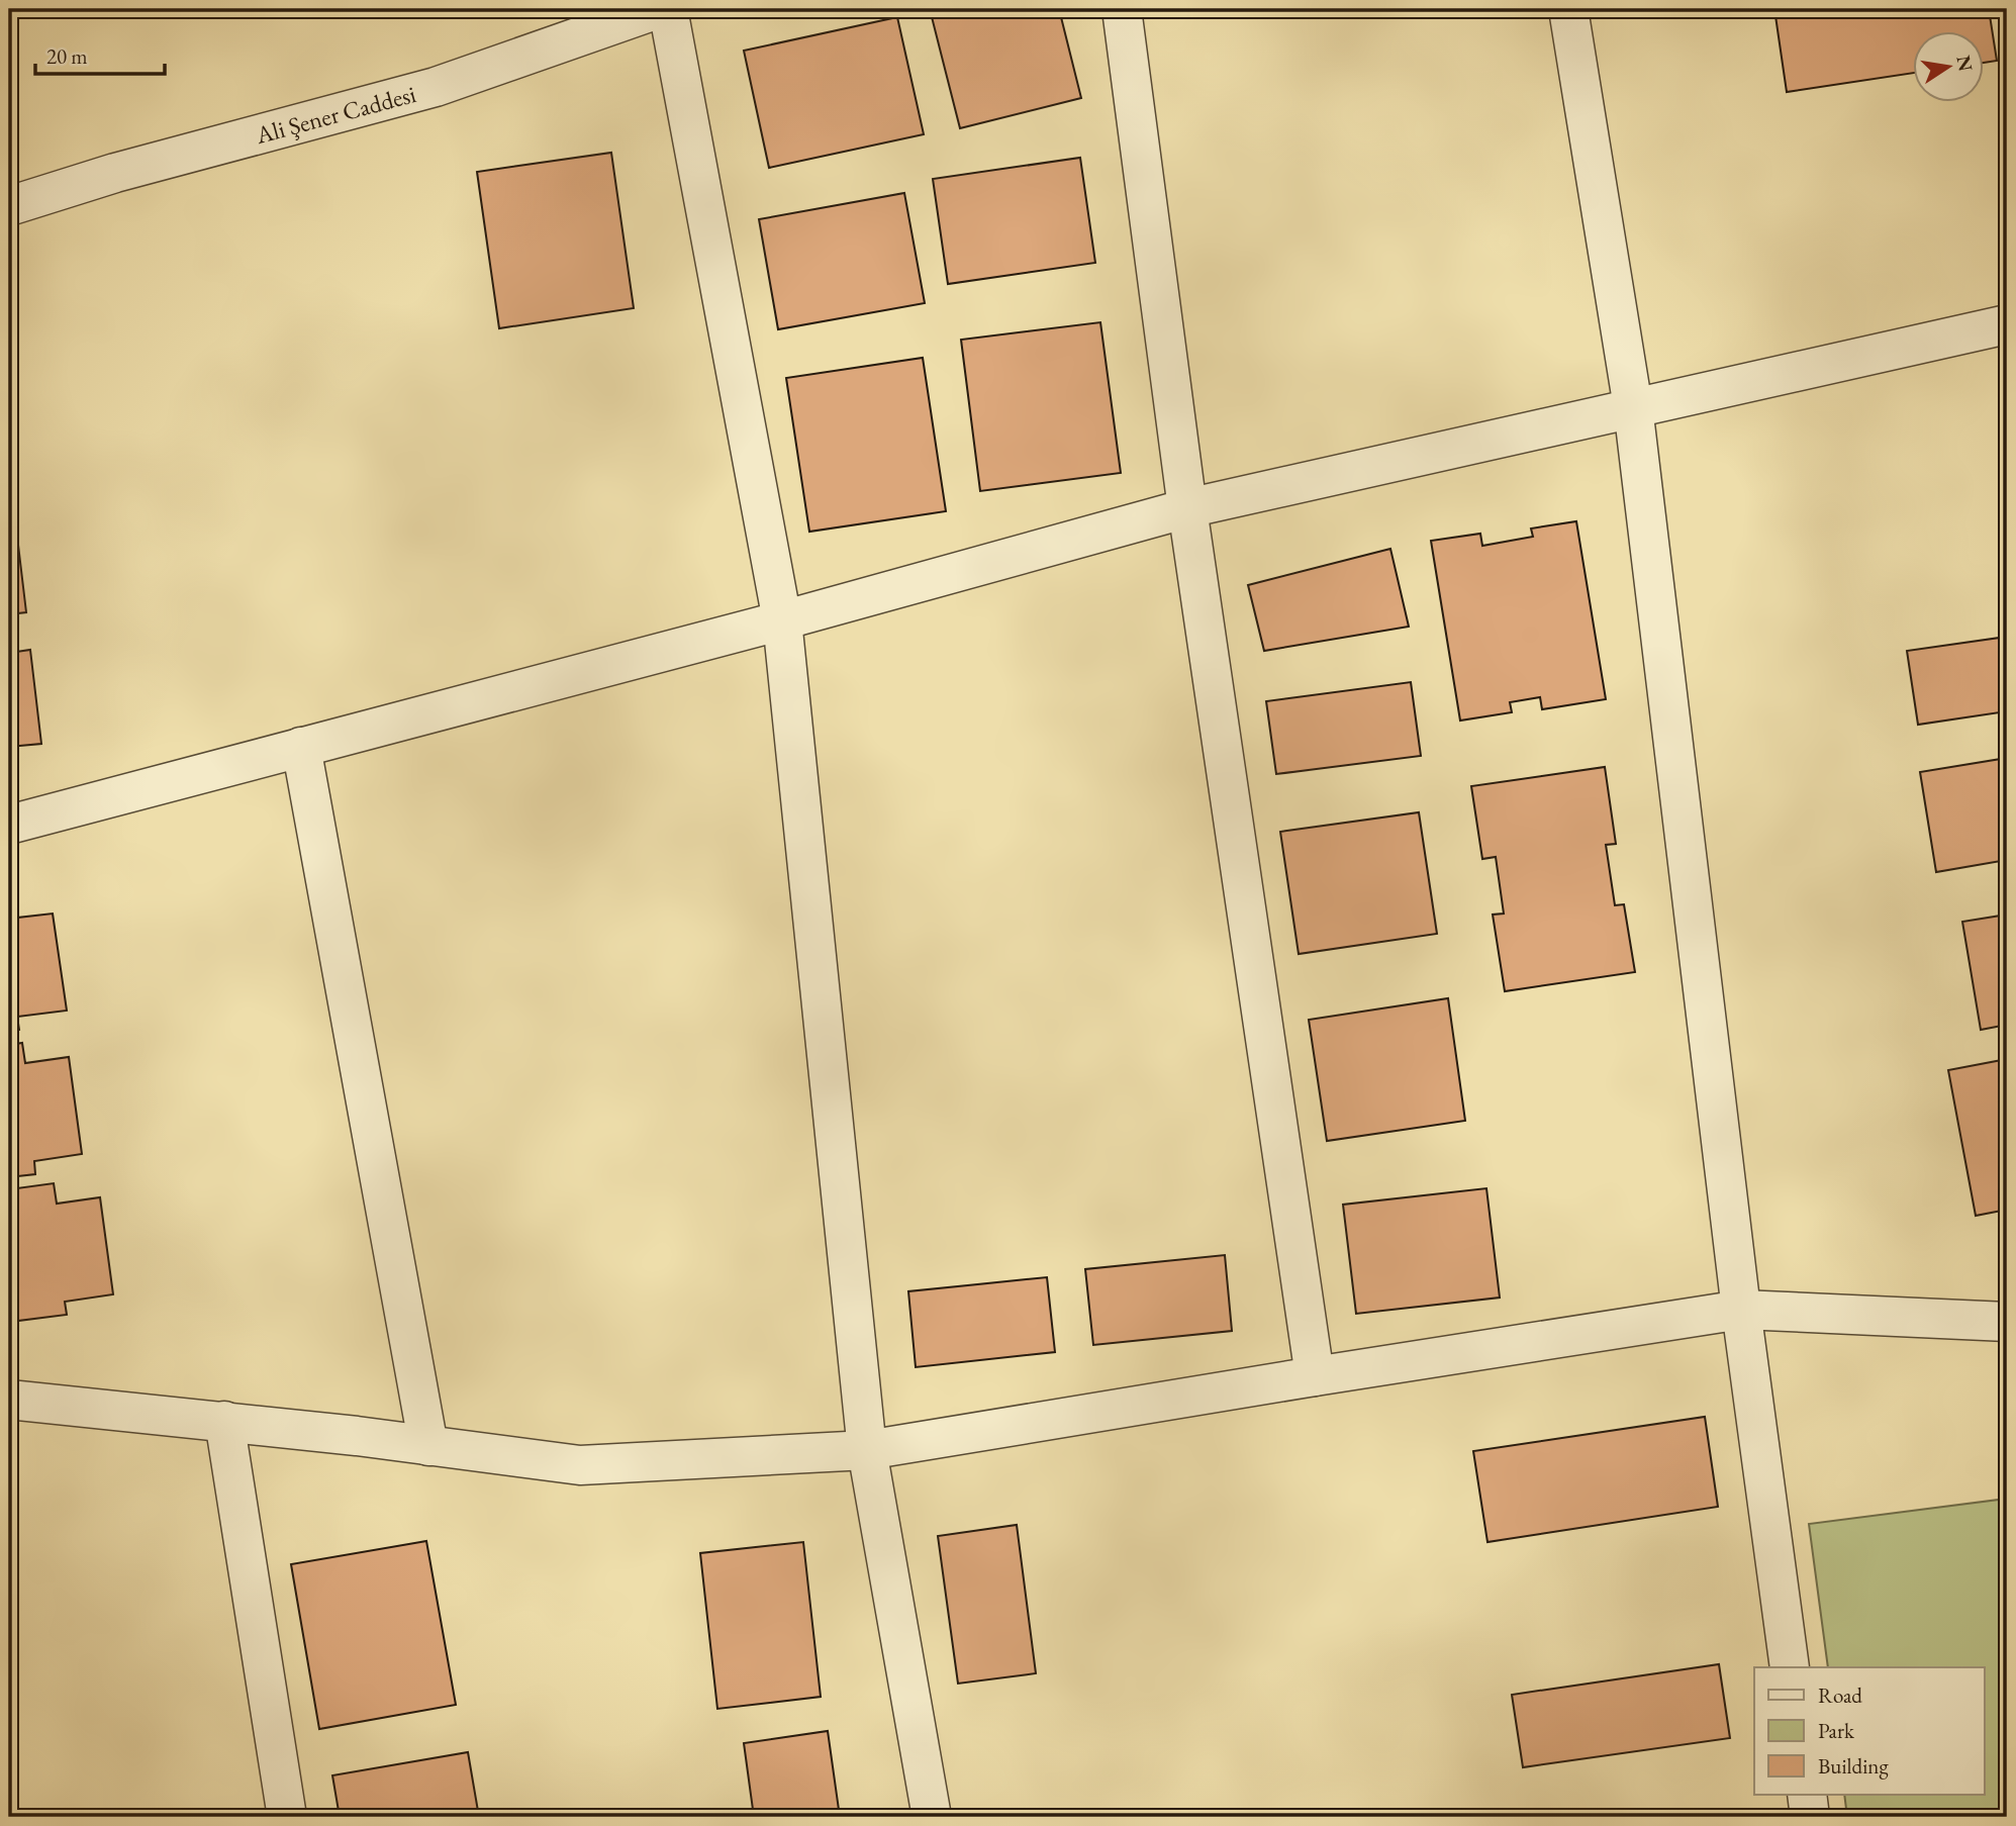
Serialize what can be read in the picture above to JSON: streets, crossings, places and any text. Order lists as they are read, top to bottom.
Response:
{
  "streets": {
    "street": ["Ali Şener Caddesi"]
  },
  "legend": ["Road", "Park", "Building"],
  "scale_bar": "20 m",
  "north": "right"
}
